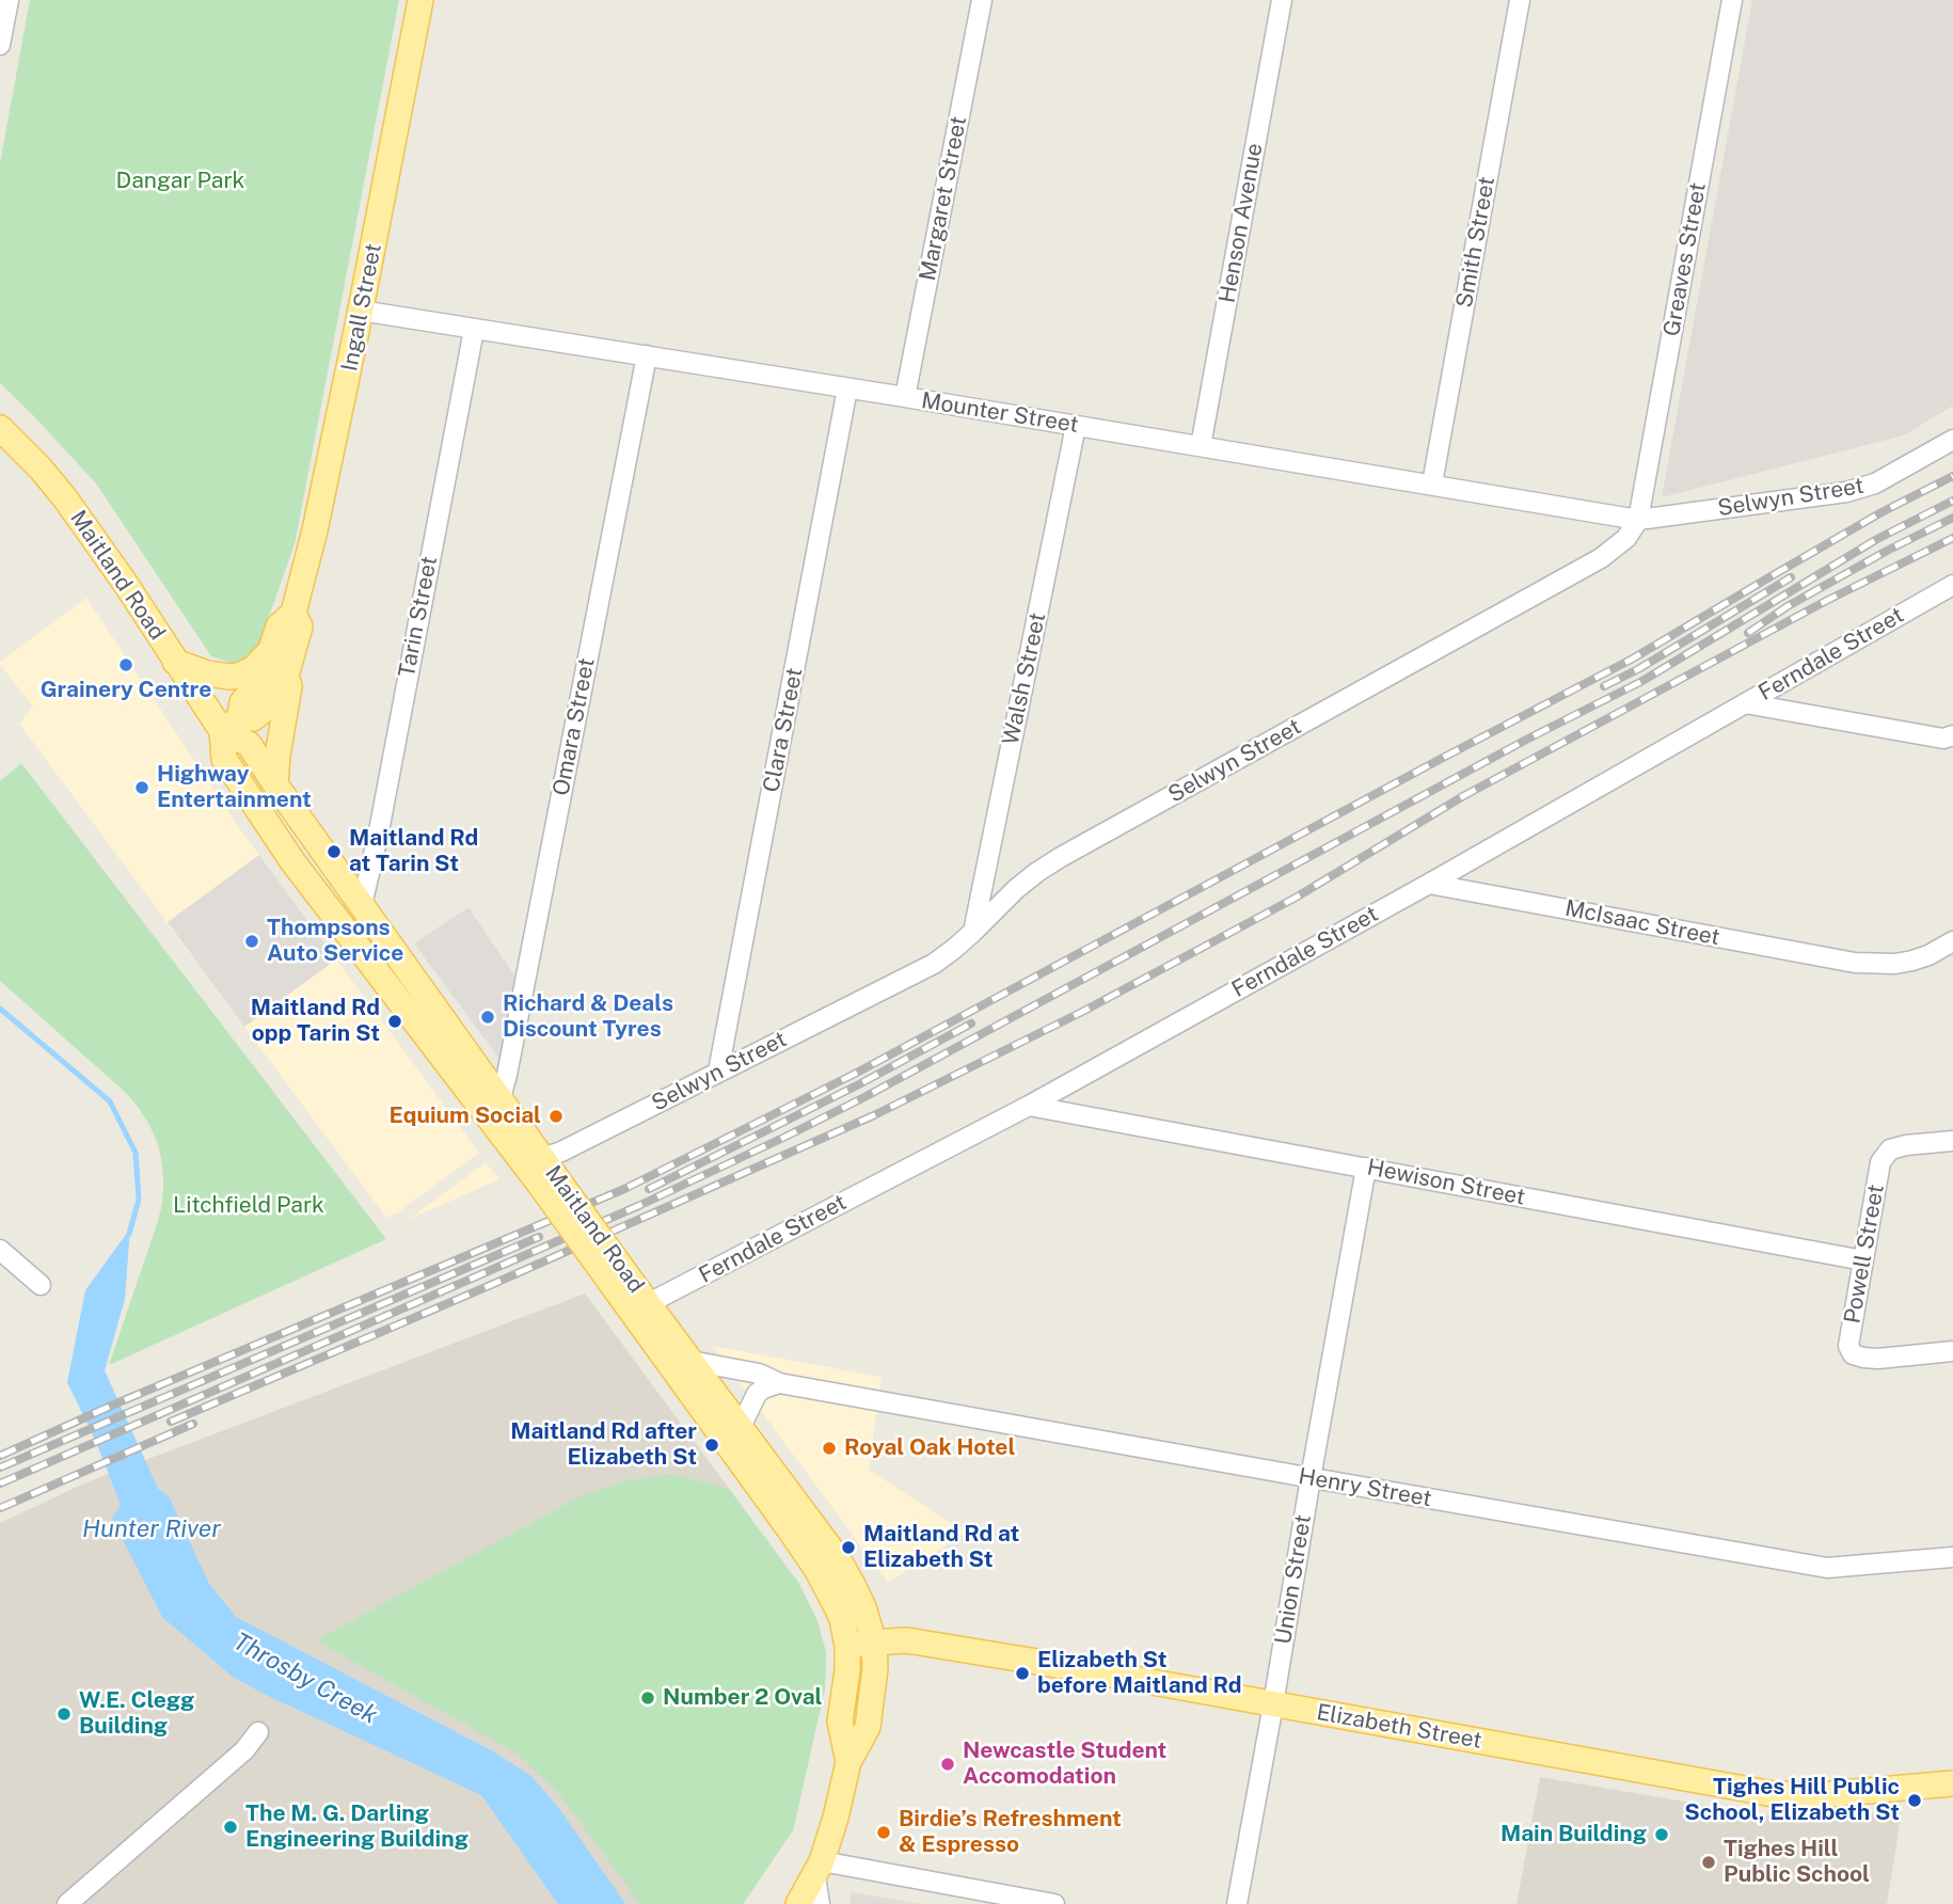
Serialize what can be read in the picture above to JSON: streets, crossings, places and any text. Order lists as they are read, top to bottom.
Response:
{
  "streets": {
    "main road": ["Ingall Street", "Maitland Road", "Elizabeth Street"],
    "street": [
      "Margaret Street",
      "Henson Avenue",
      "Smith Street",
      "Greaves Street",
      "Mounter Street",
      "Selwyn Street",
      "Tarin Street",
      "Ferndale Street",
      "Walsh Street",
      "Omara Street",
      "Clara Street",
      "McIsaac Street",
      "Hewison Street",
      "Powell Street",
      "Henry Street",
      "Union Street"
    ]
  },
  "crossings": [
    ["Margaret Street", "Mounter Street"],
    ["Henson Avenue", "Mounter Street"],
    ["Smith Street", "Mounter Street"],
    ["Greaves Street", "Mounter Street"],
    ["Greaves Street", "Selwyn Street"],
    ["Ingall Street", "Mounter Street"],
    ["Ingall Street", "Maitland Road"],
    ["Mounter Street", "Selwyn Street"],
    ["Mounter Street", "Tarin Street"],
    ["Mounter Street", "Walsh Street"],
    ["Mounter Street", "Omara Street"],
    ["Mounter Street", "Clara Street"],
    ["Selwyn Street", "Maitland Road"],
    ["Selwyn Street", "Walsh Street"],
    ["Selwyn Street", "Clara Street"],
    ["Maitland Road", "Tarin Street"],
    ["Maitland Road", "Ferndale Street"],
    ["Maitland Road", "Omara Street"],
    ["Maitland Road", "Henry Street"],
    ["Maitland Road", "Elizabeth Street"],
    ["Ferndale Street", "McIsaac Street"],
    ["Ferndale Street", "Hewison Street"],
    ["Hewison Street", "Powell Street"],
    ["Hewison Street", "Union Street"],
    ["Henry Street", "Union Street"],
    ["Union Street", "Elizabeth Street"]
  ],
  "water": ["Hunter River", "Throsby Creek"],
  "parks": ["Dangar Park", "Litchfield Park"],
  "places": [
    "Grainery Centre",
    "Highway Entertainment",
    "Maitland Rd at Tarin St",
    "Thompsons Auto Service",
    "Richard & Deals Discount Tyres",
    "Maitland Rd opp Tarin St",
    "Equium Social",
    "Maitland Rd after Elizabeth St",
    "Royal Oak Hotel",
    "Maitland Rd at Elizabeth St",
    "Elizabeth St before Maitland Rd",
    "Number 2 Oval",
    "W.E. Clegg Building",
    "Newcastle Student Accomodation",
    "Tighes Hill Public School, Elizabeth St",
    "The M. G. Darling Engineering Building",
    "Birdie’s Refreshment & Espresso",
    "Main Building",
    "Tighes Hill Public School"
  ]
}
